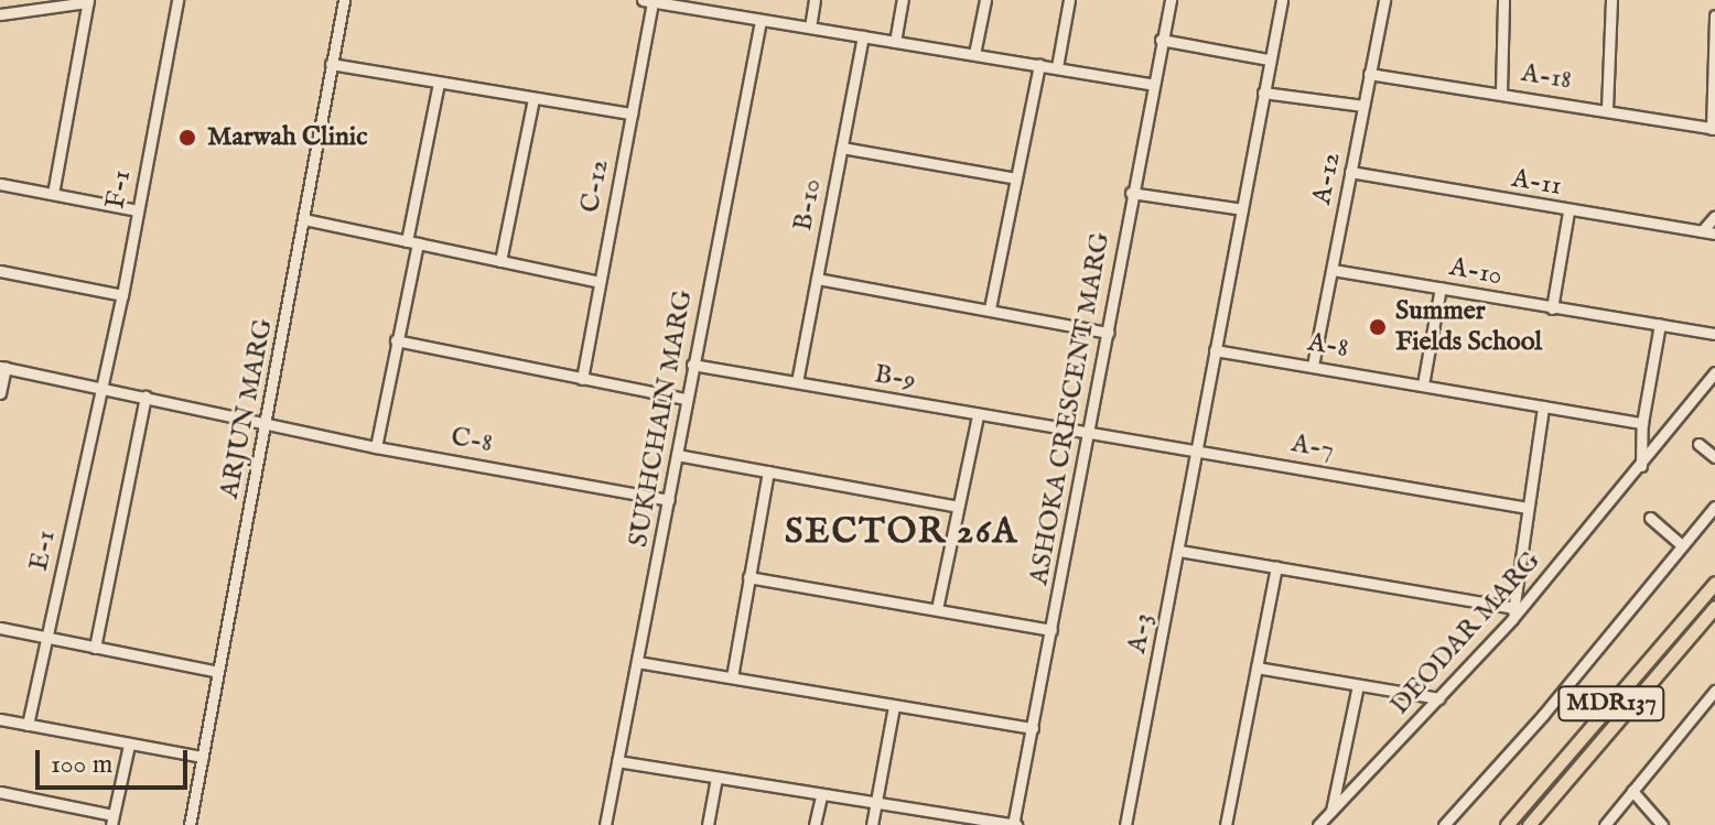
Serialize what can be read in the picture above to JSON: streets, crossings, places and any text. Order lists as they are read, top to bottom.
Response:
{
  "streets": {
    "main road": ["MDR137"],
    "street": [
      "A-18",
      "A-12",
      "A-11",
      "C-12",
      "F-1",
      "B-10",
      "A-10",
      "A-8",
      "B-9",
      "ARJUN MARG",
      "ASHOKA CRESCENT MARG",
      "SUKHCHAIN MARG",
      "C-8",
      "A-7",
      "E-1",
      "A-3",
      "DEODAR MARG"
    ]
  },
  "crossings": [
    ["A-18", "A-12"],
    ["A-12", "A-11"],
    ["A-12", "A-10"],
    ["A-12", "A-8"],
    ["F-1", "C-8"],
    ["F-1", "E-1"],
    ["B-10", "B-9"],
    ["A-8", "A-3"],
    ["B-9", "ASHOKA CRESCENT MARG"],
    ["B-9", "SUKHCHAIN MARG"],
    ["B-9", "A-7"],
    ["ARJUN MARG", "C-8"],
    ["ASHOKA CRESCENT MARG", "A-7"],
    ["SUKHCHAIN MARG", "C-8"],
    ["C-8", "E-1"],
    ["A-7", "A-3"]
  ],
  "districts": ["SECTOR 26A"],
  "places": ["Marwah Clinic", "Summer Fields School"],
  "scale_bar": "100 m"
}
